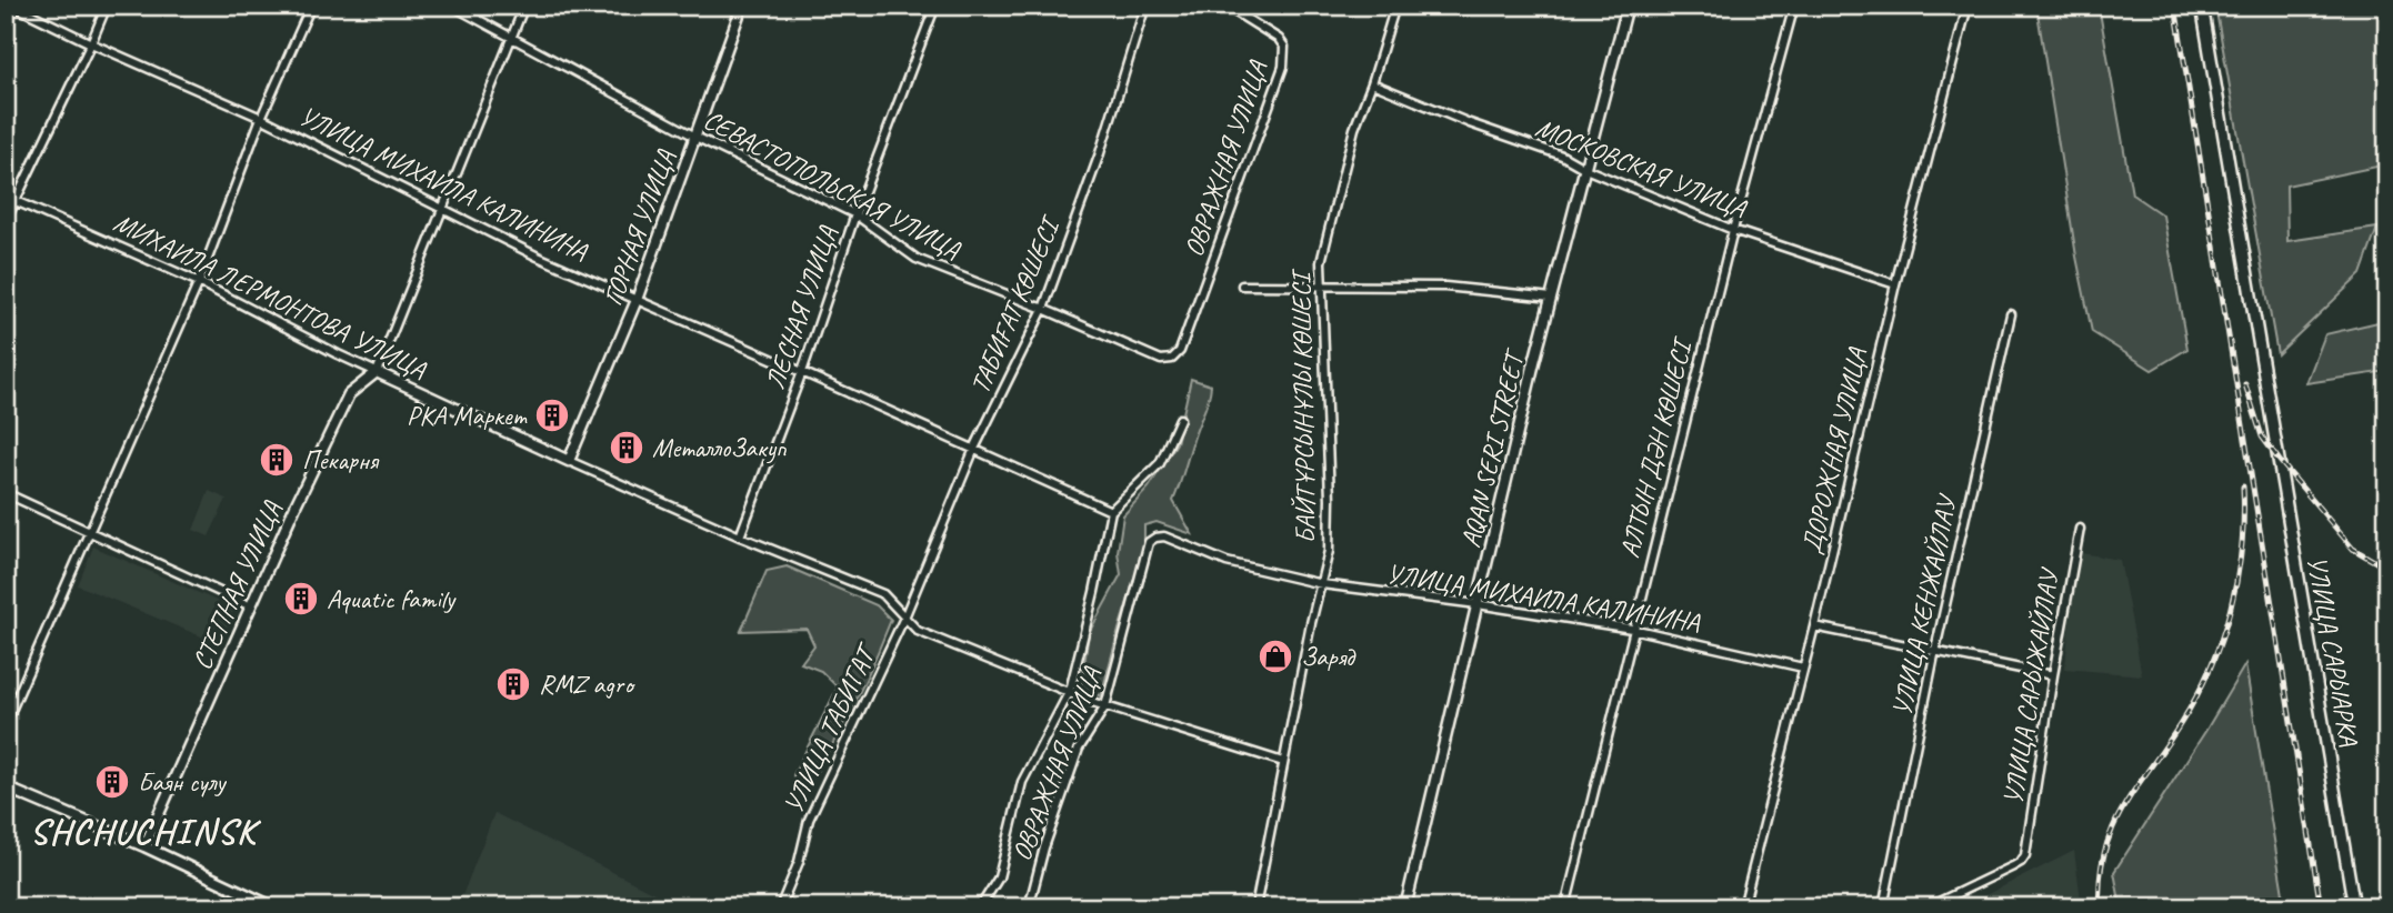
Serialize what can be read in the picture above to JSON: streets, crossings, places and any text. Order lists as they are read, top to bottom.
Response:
{
  "streets": {
    "main road": ["УЛИЦА САРЫАРКА"],
    "street": [
      "ОВРАЖНАЯ УЛИЦА",
      "МОСКОВСКАЯ УЛИЦА",
      "УЛИЦА МИХАИЛА КАЛИНИНА",
      "СЕВАСТОПОЛЬСКАЯ УЛИЦА",
      "ГОРНАЯ УЛИЦА",
      "МИХАИЛА ЛЕРМОНТОВА УЛИЦА",
      "ТАБИҒАТ КӨШЕСІ",
      "ЛЕСНАЯ УЛИЦА",
      "БАЙТҰРСЫНҰЛЫ КӨШЕСІ",
      "АЛТЫН ДӘН КӨШЕСІ",
      "AQAN SERI STREET",
      "ДОРОЖНАЯ УЛИЦА",
      "СТЕПНАЯ УЛИЦА",
      "УЛИЦА КЕНЖАЙЛАУ",
      "УЛИЦА САРЫЖАЙЛАУ",
      "УЛИЦА ТАБИГАТ"
    ]
  },
  "crossings": [
    ["ОВРАЖНАЯ УЛИЦА", "УЛИЦА МИХАИЛА КАЛИНИНА"],
    ["ОВРАЖНАЯ УЛИЦА", "СЕВАСТОПОЛЬСКАЯ УЛИЦА"],
    ["ОВРАЖНАЯ УЛИЦА", "МИХАИЛА ЛЕРМОНТОВА УЛИЦА"],
    ["ОВРАЖНАЯ УЛИЦА", "БАЙТҰРСЫНҰЛЫ КӨШЕСІ"],
    ["МОСКОВСКАЯ УЛИЦА", "БАЙТҰРСЫНҰЛЫ КӨШЕСІ"],
    ["МОСКОВСКАЯ УЛИЦА", "АЛТЫН ДӘН КӨШЕСІ"],
    ["МОСКОВСКАЯ УЛИЦА", "AQAN SERI STREET"],
    ["МОСКОВСКАЯ УЛИЦА", "ДОРОЖНАЯ УЛИЦА"],
    ["УЛИЦА МИХАИЛА КАЛИНИНА", "ГОРНАЯ УЛИЦА"],
    ["УЛИЦА МИХАИЛА КАЛИНИНА", "ТАБИҒАТ КӨШЕСІ"],
    ["УЛИЦА МИХАИЛА КАЛИНИНА", "ЛЕСНАЯ УЛИЦА"],
    ["УЛИЦА МИХАИЛА КАЛИНИНА", "БАЙТҰРСЫНҰЛЫ КӨШЕСІ"],
    ["УЛИЦА МИХАИЛА КАЛИНИНА", "АЛТЫН ДӘН КӨШЕСІ"],
    ["УЛИЦА МИХАИЛА КАЛИНИНА", "AQAN SERI STREET"],
    ["УЛИЦА МИХАИЛА КАЛИНИНА", "ДОРОЖНАЯ УЛИЦА"],
    ["УЛИЦА МИХАИЛА КАЛИНИНА", "СТЕПНАЯ УЛИЦА"],
    ["СЕВАСТОПОЛЬСКАЯ УЛИЦА", "ГОРНАЯ УЛИЦА"],
    ["СЕВАСТОПОЛЬСКАЯ УЛИЦА", "ТАБИҒАТ КӨШЕСІ"],
    ["СЕВАСТОПОЛЬСКАЯ УЛИЦА", "ЛЕСНАЯ УЛИЦА"],
    ["СЕВАСТОПОЛЬСКАЯ УЛИЦА", "СТЕПНАЯ УЛИЦА"],
    ["ГОРНАЯ УЛИЦА", "МИХАИЛА ЛЕРМОНТОВА УЛИЦА"],
    ["МИХАИЛА ЛЕРМОНТОВА УЛИЦА", "ТАБИҒАТ КӨШЕСІ"],
    ["МИХАИЛА ЛЕРМОНТОВА УЛИЦА", "ЛЕСНАЯ УЛИЦА"],
    ["МИХАИЛА ЛЕРМОНТОВА УЛИЦА", "БАЙТҰРСЫНҰЛЫ КӨШЕСІ"],
    ["МИХАИЛА ЛЕРМОНТОВА УЛИЦА", "СТЕПНАЯ УЛИЦА"],
    ["МИХАИЛА ЛЕРМОНТОВА УЛИЦА", "УЛИЦА ТАБИГАТ"],
    ["ТАБИҒАТ КӨШЕСІ", "УЛИЦА ТАБИГАТ"]
  ],
  "districts": ["SHCHUCHINSK"],
  "places": {
    "building": [
      "РКА Маркет",
      "МеталлоЗакуп",
      "Пекарня",
      "Aquatic family",
      "RMZ agro",
      "Баян сулу"
    ],
    "shop": ["Заряд"]
  }
}
